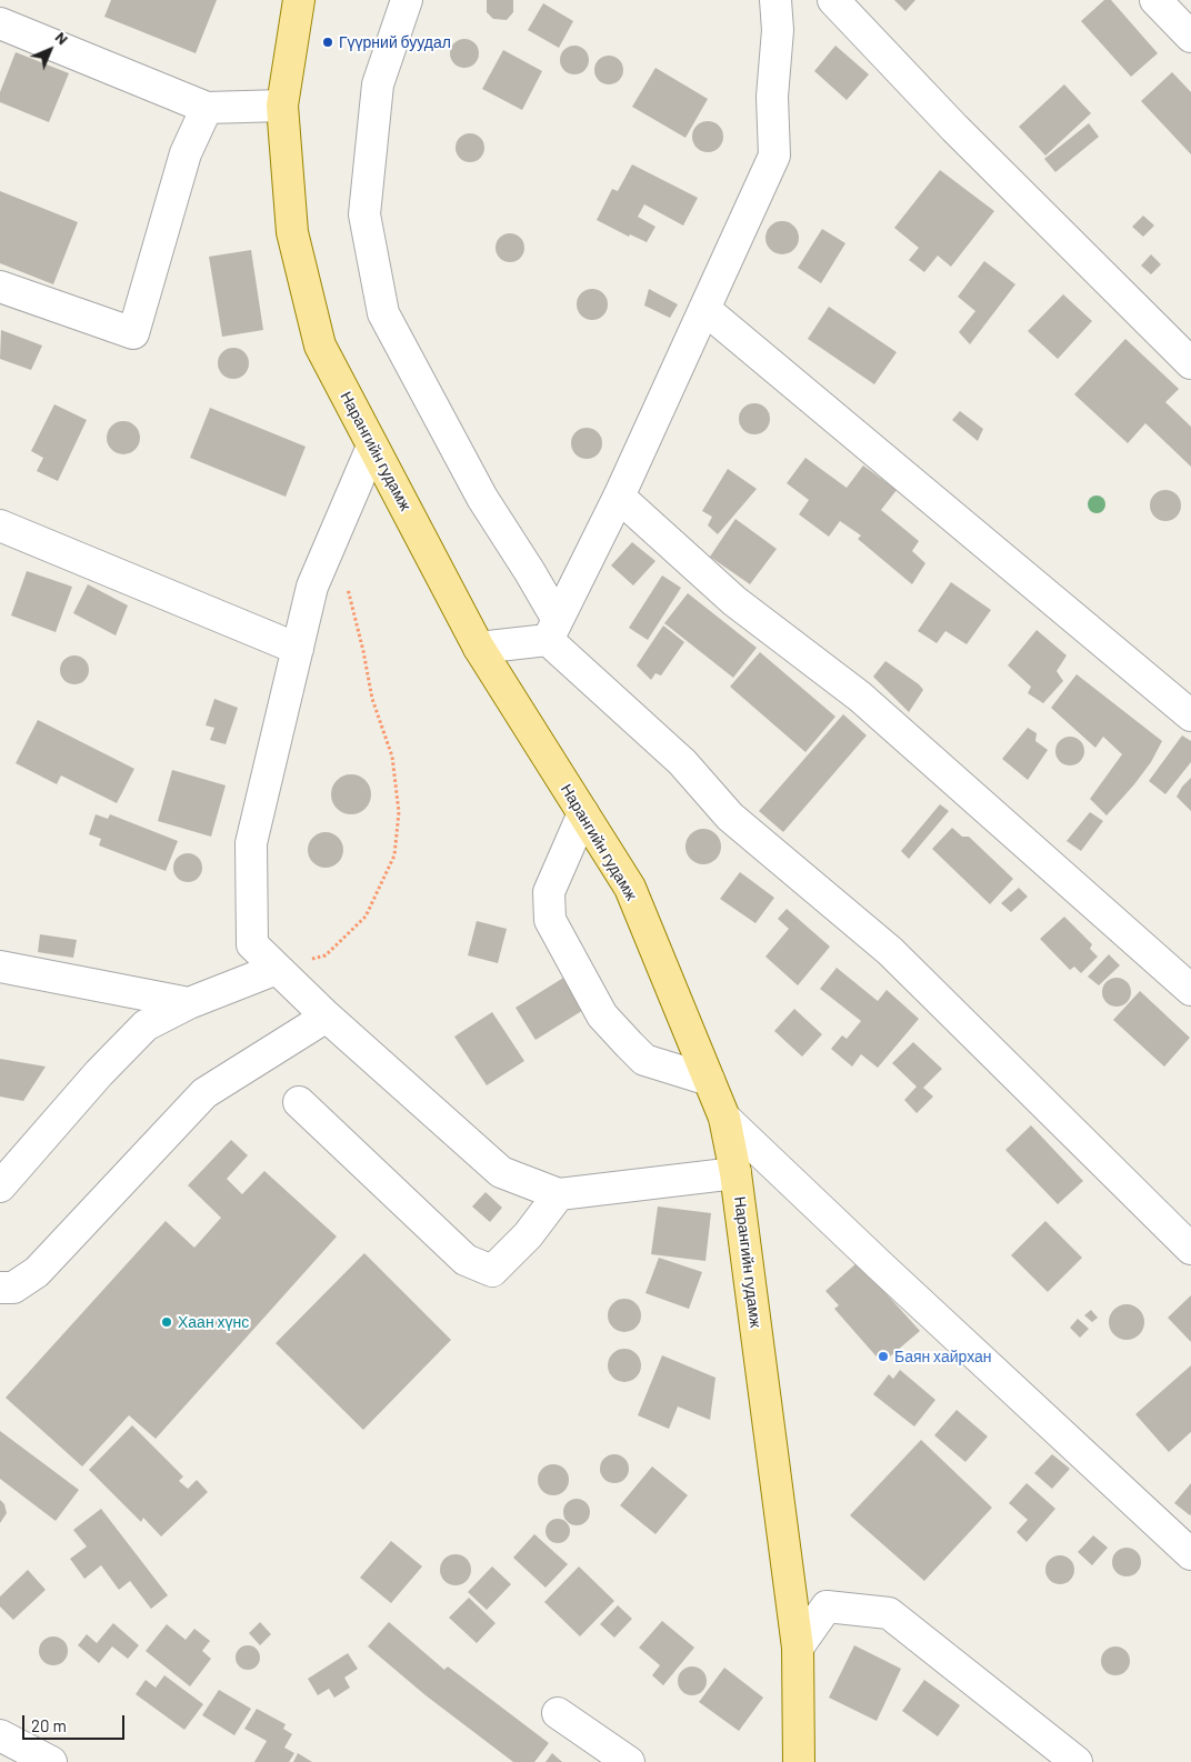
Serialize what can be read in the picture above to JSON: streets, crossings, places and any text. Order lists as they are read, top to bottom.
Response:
{
  "streets": {
    "main road": ["Нарангийн гудамж"]
  },
  "places": ["Гүүрний буудал", "Хаан хүнс", "Баян хайрхан"],
  "scale_bar": "20 m",
  "north": "top right"
}
